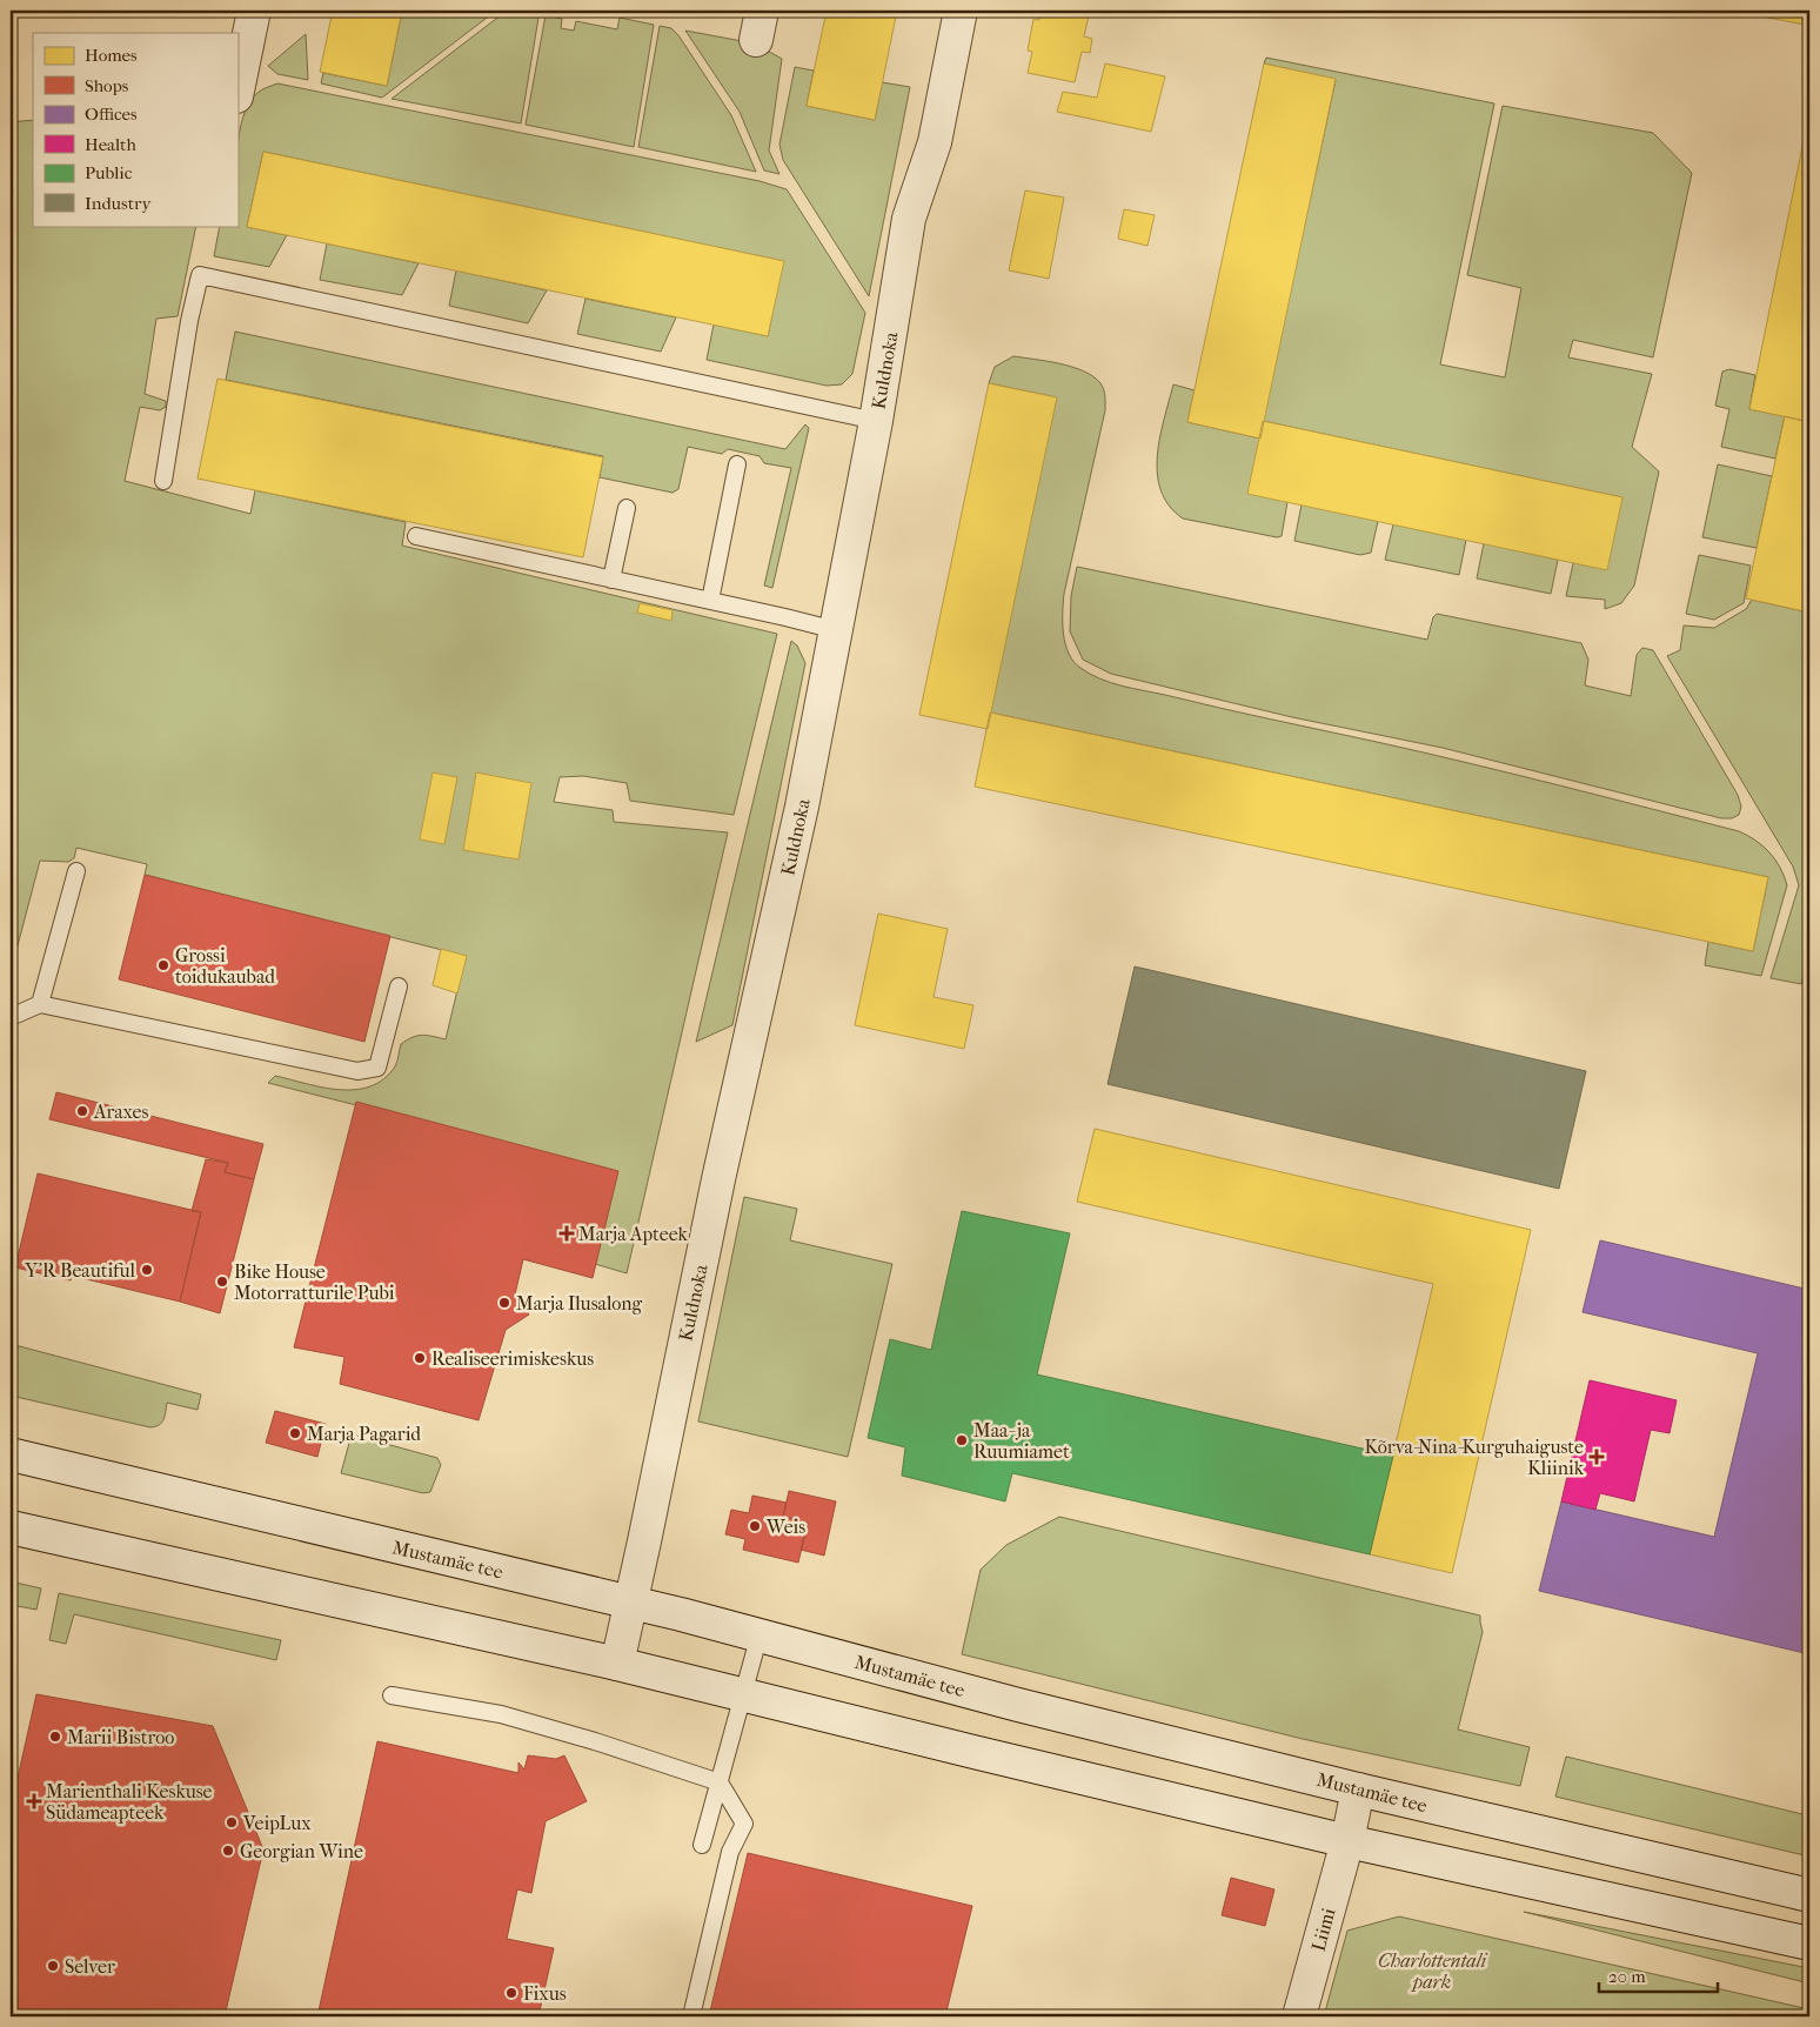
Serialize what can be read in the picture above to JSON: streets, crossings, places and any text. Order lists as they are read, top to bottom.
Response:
{
  "streets": {
    "main road": ["Kuldnoka", "Mustamäe tee", "Liimi"]
  },
  "crossings": [
    ["Kuldnoka", "Mustamäe tee"],
    ["Mustamäe tee", "Liimi"]
  ],
  "parks": ["Charlottentali park"],
  "places": {
    "other": [
      "Grossi toidukaubad",
      "Araxes",
      "Y'R Beautiful",
      "Bike House Motorratturile Pubi",
      "Marja Ilusalong",
      "Realiseerimiskeskus",
      "Marja Pagarid",
      "Maa- ja Ruumiamet",
      "Weis",
      "Marii Bistroo",
      "VeipLux",
      "Georgian Wine",
      "Selver",
      "Fixus"
    ],
    "health": ["Marja Apteek", "Kõrva-Nina-Kurguhaiguste Kliinik", "Marienthali Keskuse Südameapteek"]
  },
  "legend": [
    "Homes",
    "Shops",
    "Offices",
    "Health",
    "Public",
    "Industry"
  ],
  "scale_bar": "20 m"
}
